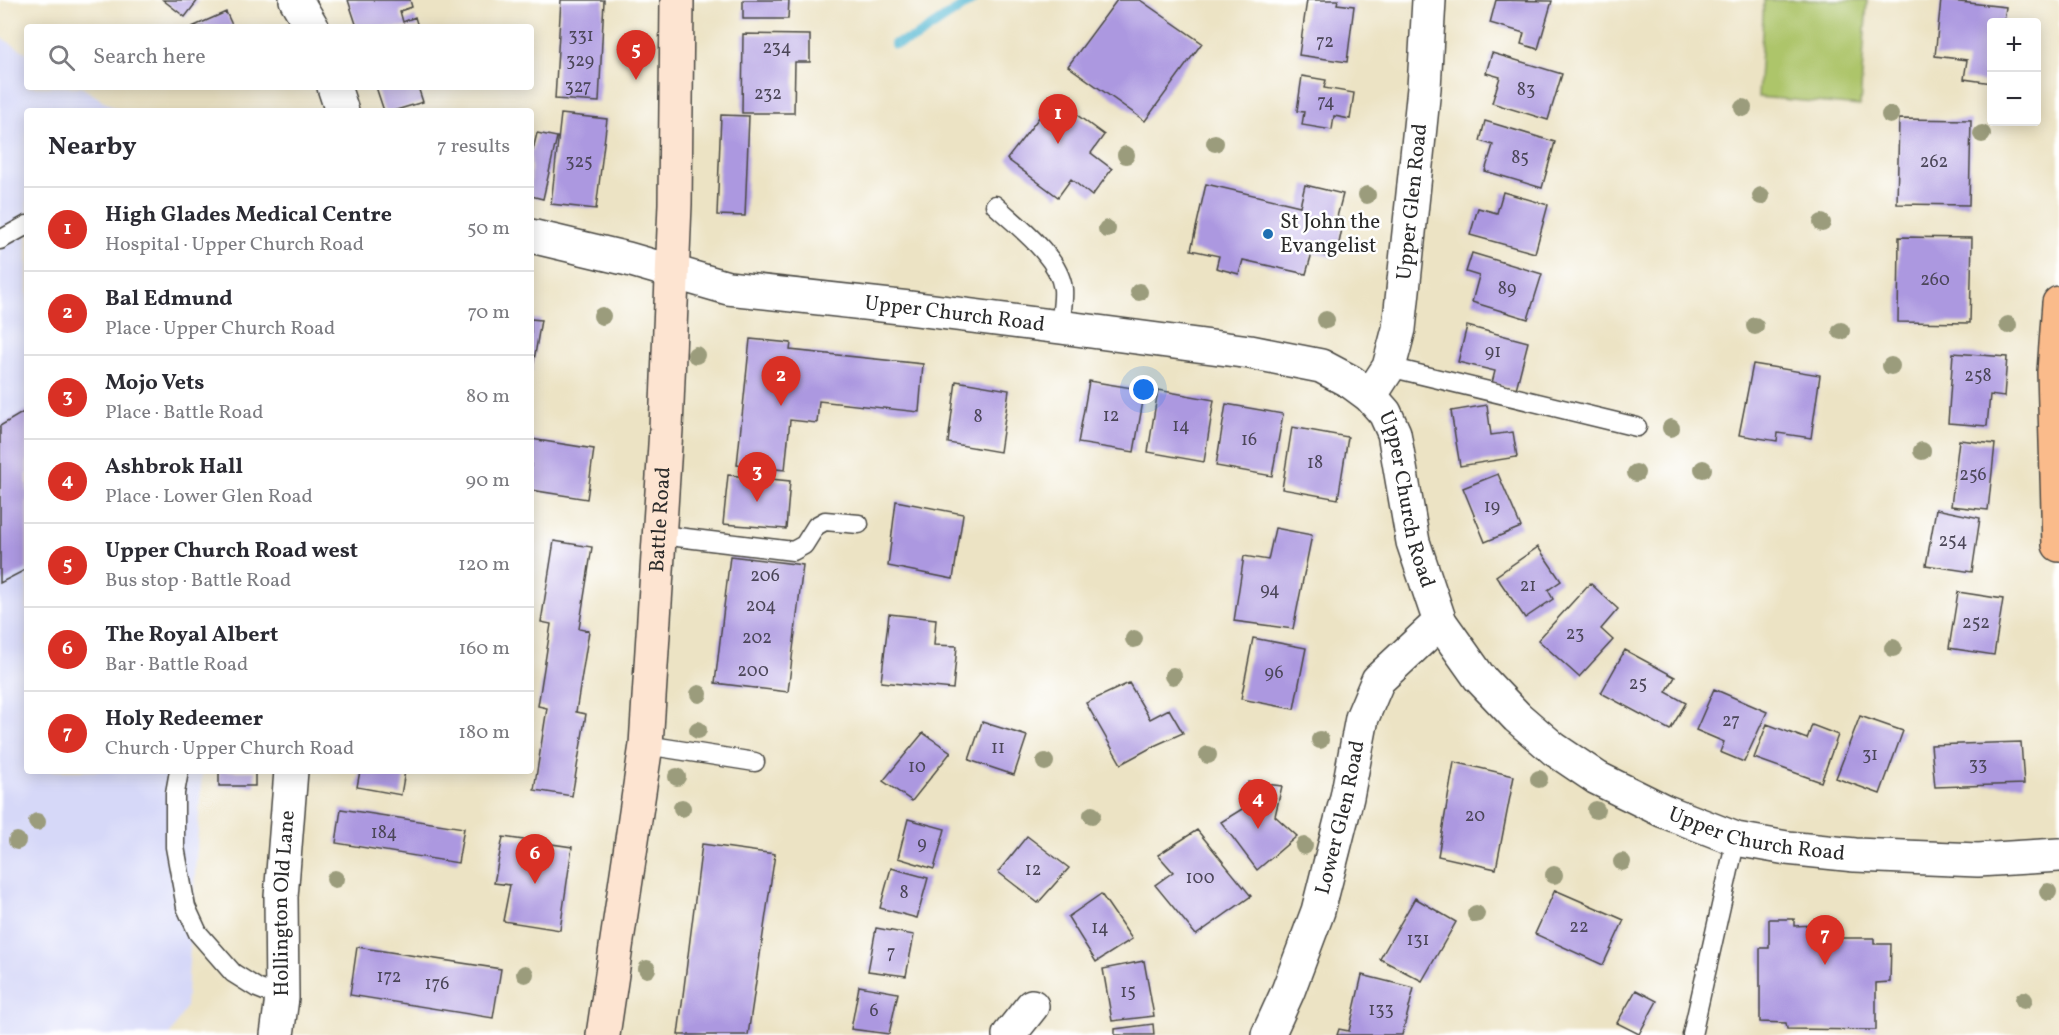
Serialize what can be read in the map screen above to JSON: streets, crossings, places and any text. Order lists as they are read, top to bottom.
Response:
{
  "streets": {
    "main road": ["Battle Road"],
    "street": [
      "Upper Glen Road",
      "Upper Church Road",
      "Lower Glen Road",
      "Hollington Old Lane"
    ]
  },
  "crossings": [
    ["Upper Glen Road", "Upper Church Road"],
    ["Upper Church Road", "Battle Road"],
    ["Upper Church Road", "Lower Glen Road"]
  ],
  "places": ["St John the Evangelist"],
  "house_numbers": [
    "331",
    "72",
    "234",
    "329",
    "327",
    "83",
    "232",
    "74",
    "85",
    "325",
    "262",
    "260",
    "89",
    "91",
    "258",
    "12",
    "8",
    "14",
    "16",
    "18",
    "256",
    "19",
    "254",
    "206",
    "21",
    "94",
    "204",
    "252",
    "23",
    "202",
    "200",
    "96",
    "25",
    "27",
    "11",
    "31",
    "33",
    "10",
    "20",
    "184",
    "9",
    "12",
    "100",
    "8",
    "22",
    "14",
    "131",
    "7",
    "172",
    "176",
    "15",
    "133",
    "6"
  ],
  "page": {
    "map_buttons": ["+", "−"],
    "search": "Search here",
    "pins": [
      "5",
      "1",
      "2",
      "3",
      "4",
      "6",
      "7"
    ],
    "heading": ["Nearby", "7 results"],
    "list": [
      {
        "mark": "1",
        "name": "High Glades Medical Centre",
        "note": "Hospital · Upper Church Road",
        "value": "50 m"
      },
      {
        "mark": "2",
        "name": "Bal Edmund",
        "note": "Place · Upper Church Road",
        "value": "70 m"
      },
      {
        "mark": "3",
        "name": "Mojo Vets",
        "note": "Place · Battle Road",
        "value": "80 m"
      },
      {
        "mark": "4",
        "name": "Ashbrok Hall",
        "note": "Place · Lower Glen Road",
        "value": "90 m"
      },
      {
        "mark": "5",
        "name": "Upper Church Road west",
        "note": "Bus stop · Battle Road",
        "value": "120 m"
      },
      {
        "mark": "6",
        "name": "The Royal Albert",
        "note": "Bar · Battle Road",
        "value": "160 m"
      },
      {
        "mark": "7",
        "name": "Holy Redeemer",
        "note": "Church · Upper Church Road",
        "value": "180 m"
      }
    ]
  }
}
